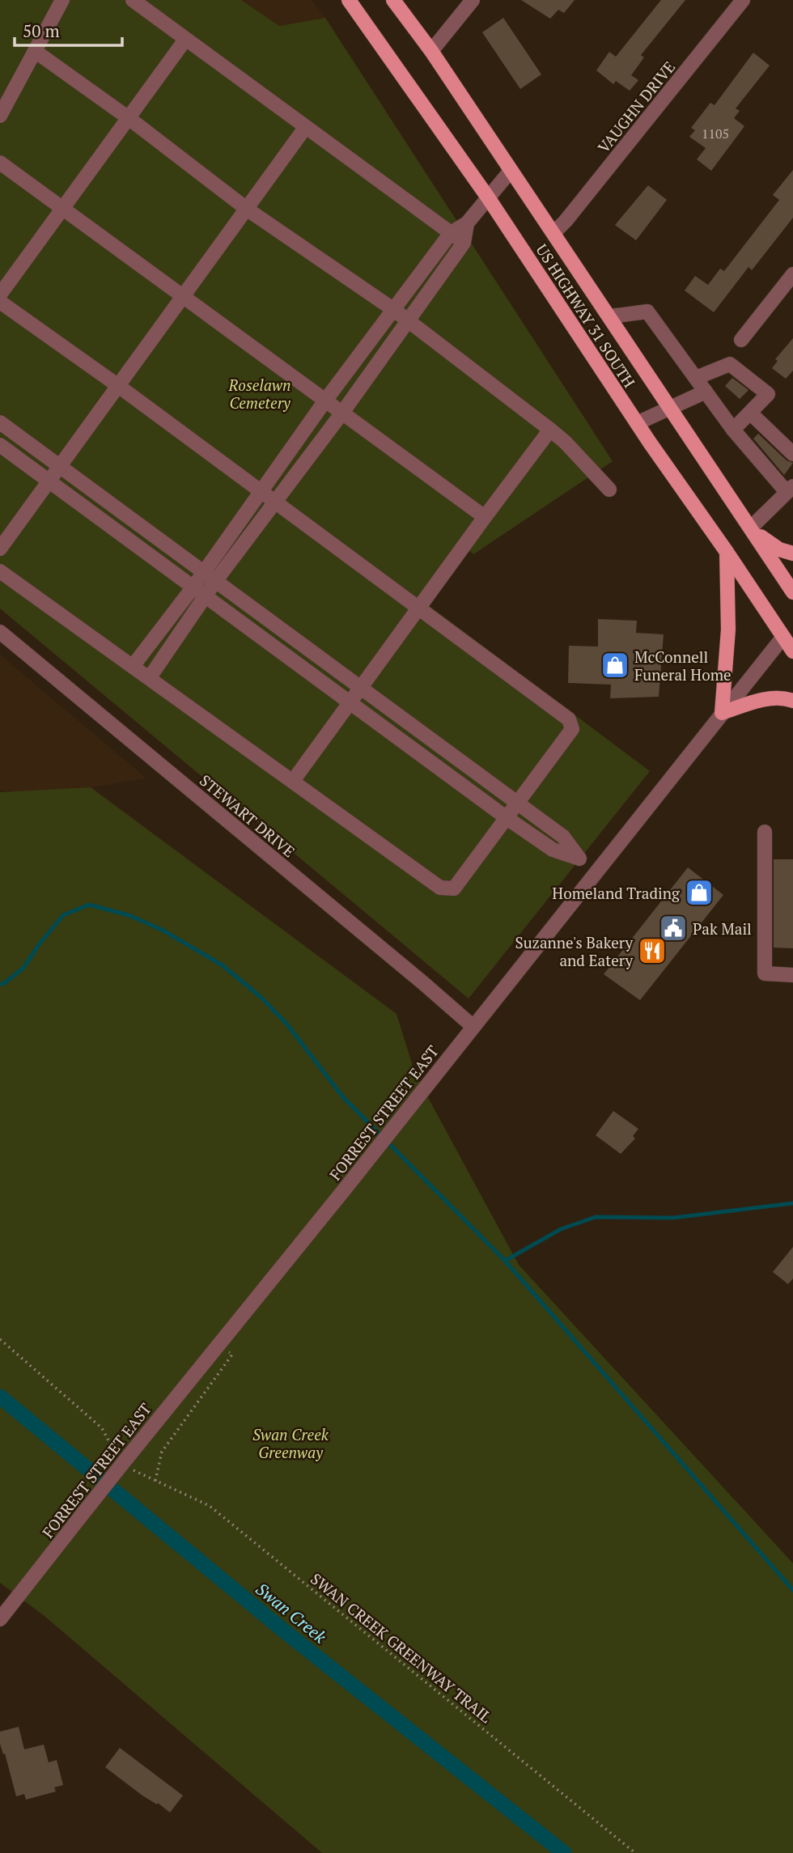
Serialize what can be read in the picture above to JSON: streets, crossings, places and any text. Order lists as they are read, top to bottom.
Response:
{
  "streets": {
    "main road": ["US HIGHWAY 31 SOUTH"],
    "street": ["VAUGHN DRIVE", "STEWART DRIVE", "FORREST STREET EAST"],
    "path": ["SWAN CREEK GREENWAY TRAIL"]
  },
  "crossings": [
    ["VAUGHN DRIVE", "US HIGHWAY 31 SOUTH"],
    ["US HIGHWAY 31 SOUTH", "FORREST STREET EAST"],
    ["STEWART DRIVE", "FORREST STREET EAST"]
  ],
  "water": ["Swan Creek"],
  "parks": ["Roselawn Cemetery", "Swan Creek Greenway"],
  "places": {
    "shop": ["McConnell Funeral Home", "Homeland Trading"],
    "public building": ["Pak Mail"],
    "restaurant": ["Suzanne's Bakery and Eatery"]
  },
  "house_numbers": ["1105"],
  "scale_bar": "50 m"
}
